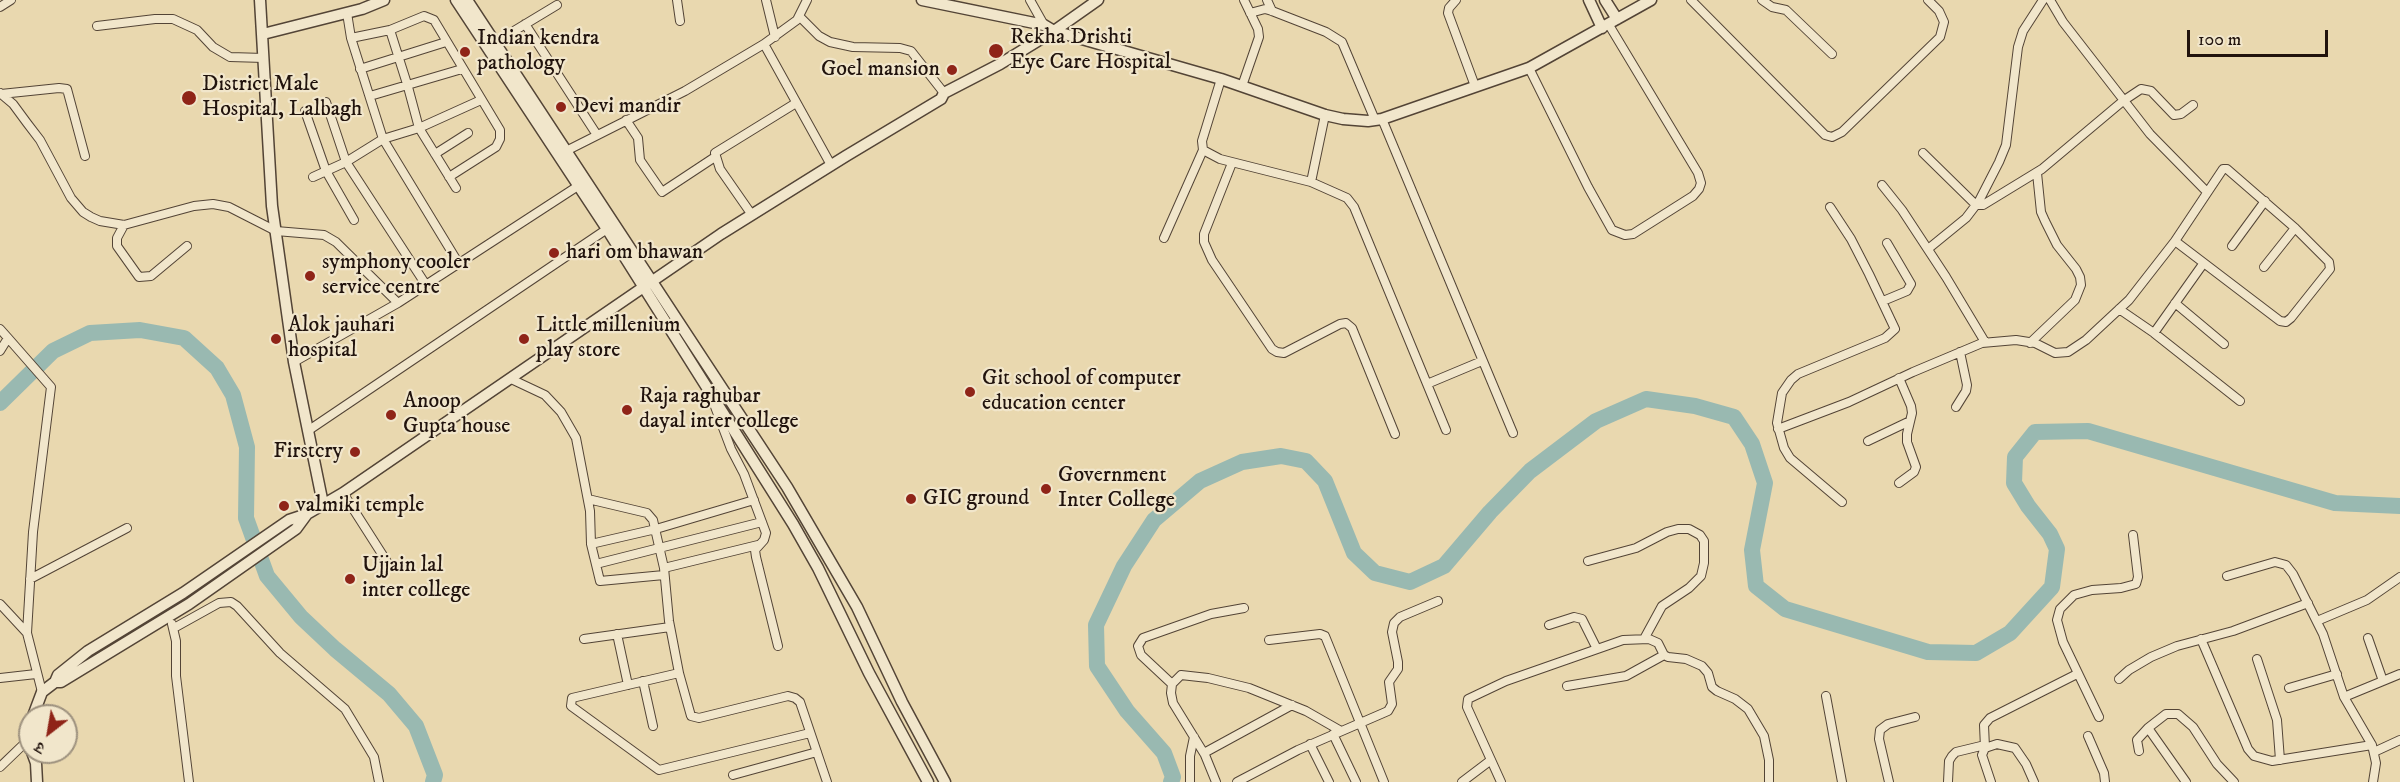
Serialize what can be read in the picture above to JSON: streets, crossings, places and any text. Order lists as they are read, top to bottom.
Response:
{
  "places": [
    "Rekha Drishti Eye Care Hospital",
    "Indian kendra pathology",
    "Goel mansion",
    "District Male Hospital, Lalbagh",
    "Devi mandir",
    "hari om bhawan",
    "symphony cooler service centre",
    "Alok jauhari hospital",
    "Little millenium play store",
    "Git school of computer education center",
    "Raja raghubar dayal inter college",
    "Anoop Gupta house",
    "Firstcry",
    "Government Inter College",
    "GIC ground",
    "valmiki temple",
    "Ujjain lal inter college"
  ],
  "scale_bar": "100 m",
  "north": "bottom left"
}
